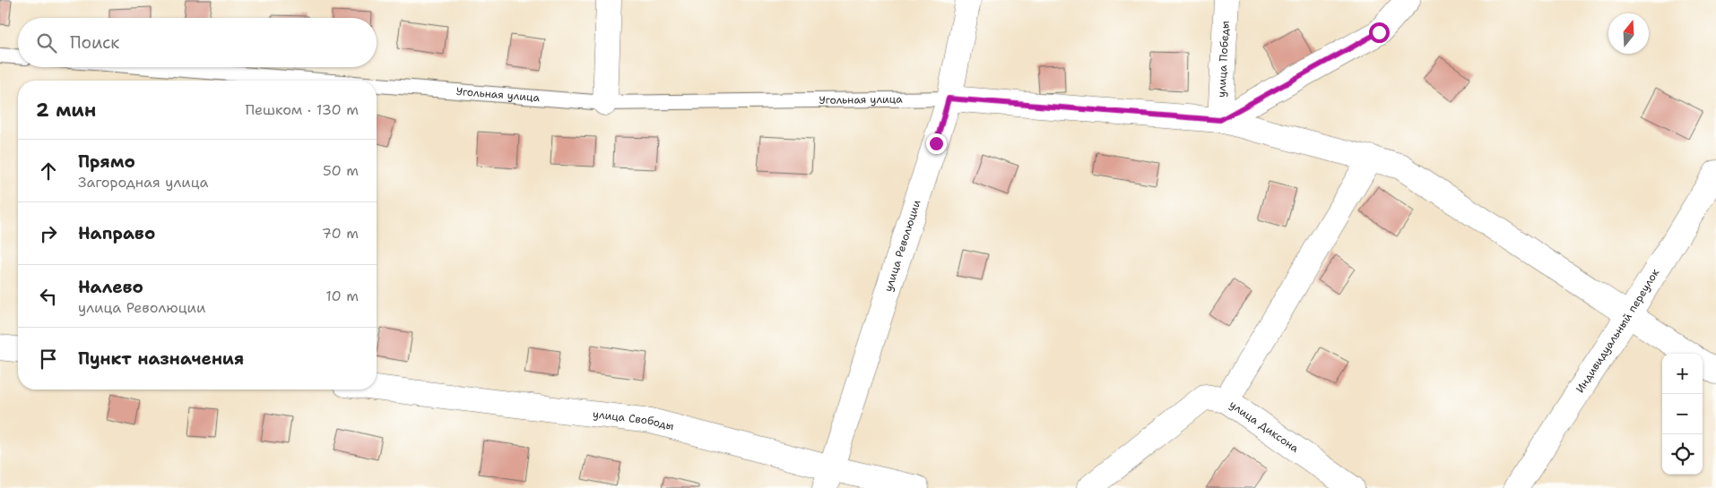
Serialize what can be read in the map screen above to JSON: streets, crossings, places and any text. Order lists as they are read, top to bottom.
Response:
{
  "streets": {
    "street": [
      "улица Победы",
      "улица Революции",
      "Индивидуальный переулок",
      "улица Свободы",
      "улица Диксона"
    ],
    "lane": ["Угольная улица"]
  },
  "crossings": [
    ["Угольная улица", "улица Революции"],
    ["улица Революции", "улица Свободы"]
  ],
  "north": "top",
  "page": {
    "search": "Поиск",
    "heading": ["2 мин", "Пешком · 130 m"],
    "list": [
      ["Прямо", "Загородная улица", "50 m"],
      ["Направо", "70 m"],
      ["Налево", "улица Революции", "10 m"],
      "Пункт назначения"
    ],
    "map_buttons": ["+", "−"]
  }
}
